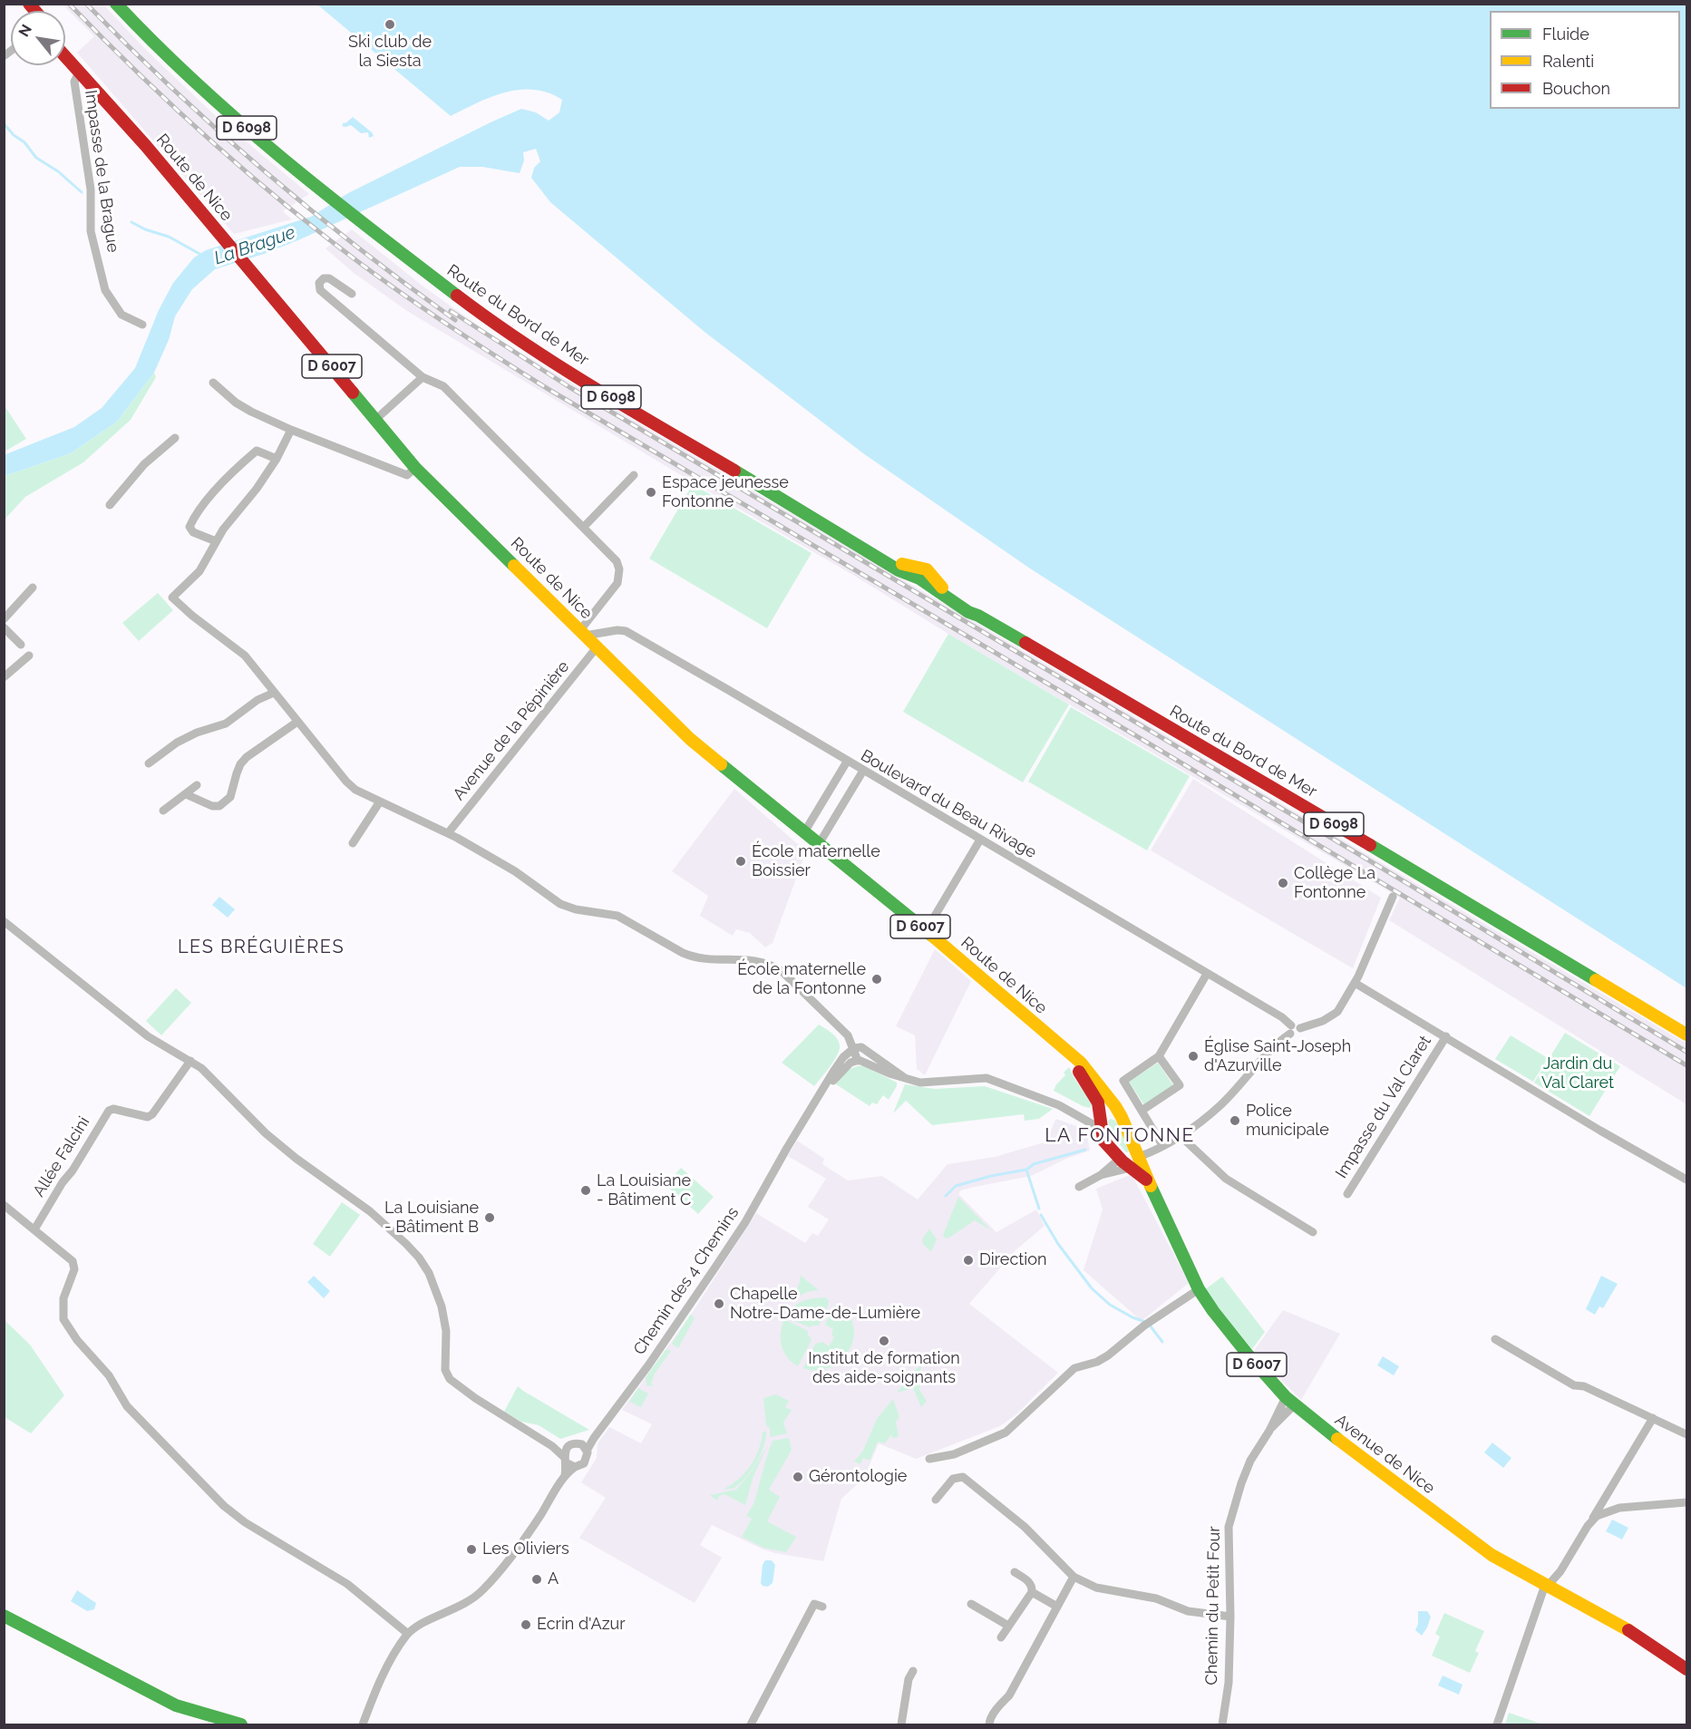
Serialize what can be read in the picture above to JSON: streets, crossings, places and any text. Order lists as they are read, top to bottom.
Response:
{
  "streets": {
    "main road": [
      "D 6098",
      "Route de Nice",
      "Route du Bord de Mer",
      "D 6007",
      "Avenue de Nice"
    ],
    "street": [
      "Impasse de la Brague",
      "Avenue de la Pépinière",
      "Boulevard du Beau Rivage",
      "Impasse du Val Claret",
      "Allée Falcini",
      "Chemin des 4 Chemins",
      "Chemin du Petit Four"
    ]
  },
  "crossings": [
    ["Impasse de la Brague", "Route de Nice"],
    ["Route de Nice", "Avenue de la Pépinière"],
    ["Route de Nice", "Boulevard du Beau Rivage"],
    ["Route de Nice", "Avenue de Nice"],
    ["Avenue de Nice", "Chemin du Petit Four"]
  ],
  "districts": ["LES BRÉGUIÈRES", "LA FONTONNE"],
  "water": ["La Brague"],
  "parks": ["Jardin du Val Claret"],
  "places": [
    "Ski club de la Siesta",
    "Espace jeunesse Fontonne",
    "École maternelle Boissier",
    "Collège La Fontonne",
    "École maternelle de la Fontonne",
    "Église Saint-Joseph d'Azurville",
    "Police municipale",
    "La Louisiane - Bâtiment C",
    "La Louisiane - Bâtiment B",
    "Direction",
    "Chapelle Notre-Dame-de-Lumière",
    "Institut de formation des aide-soignants",
    "Gérontologie",
    "Les Oliviers",
    "A",
    "Ecrin d'Azur"
  ],
  "legend": ["Fluide", "Ralenti", "Bouchon"],
  "north": "top left"
}
